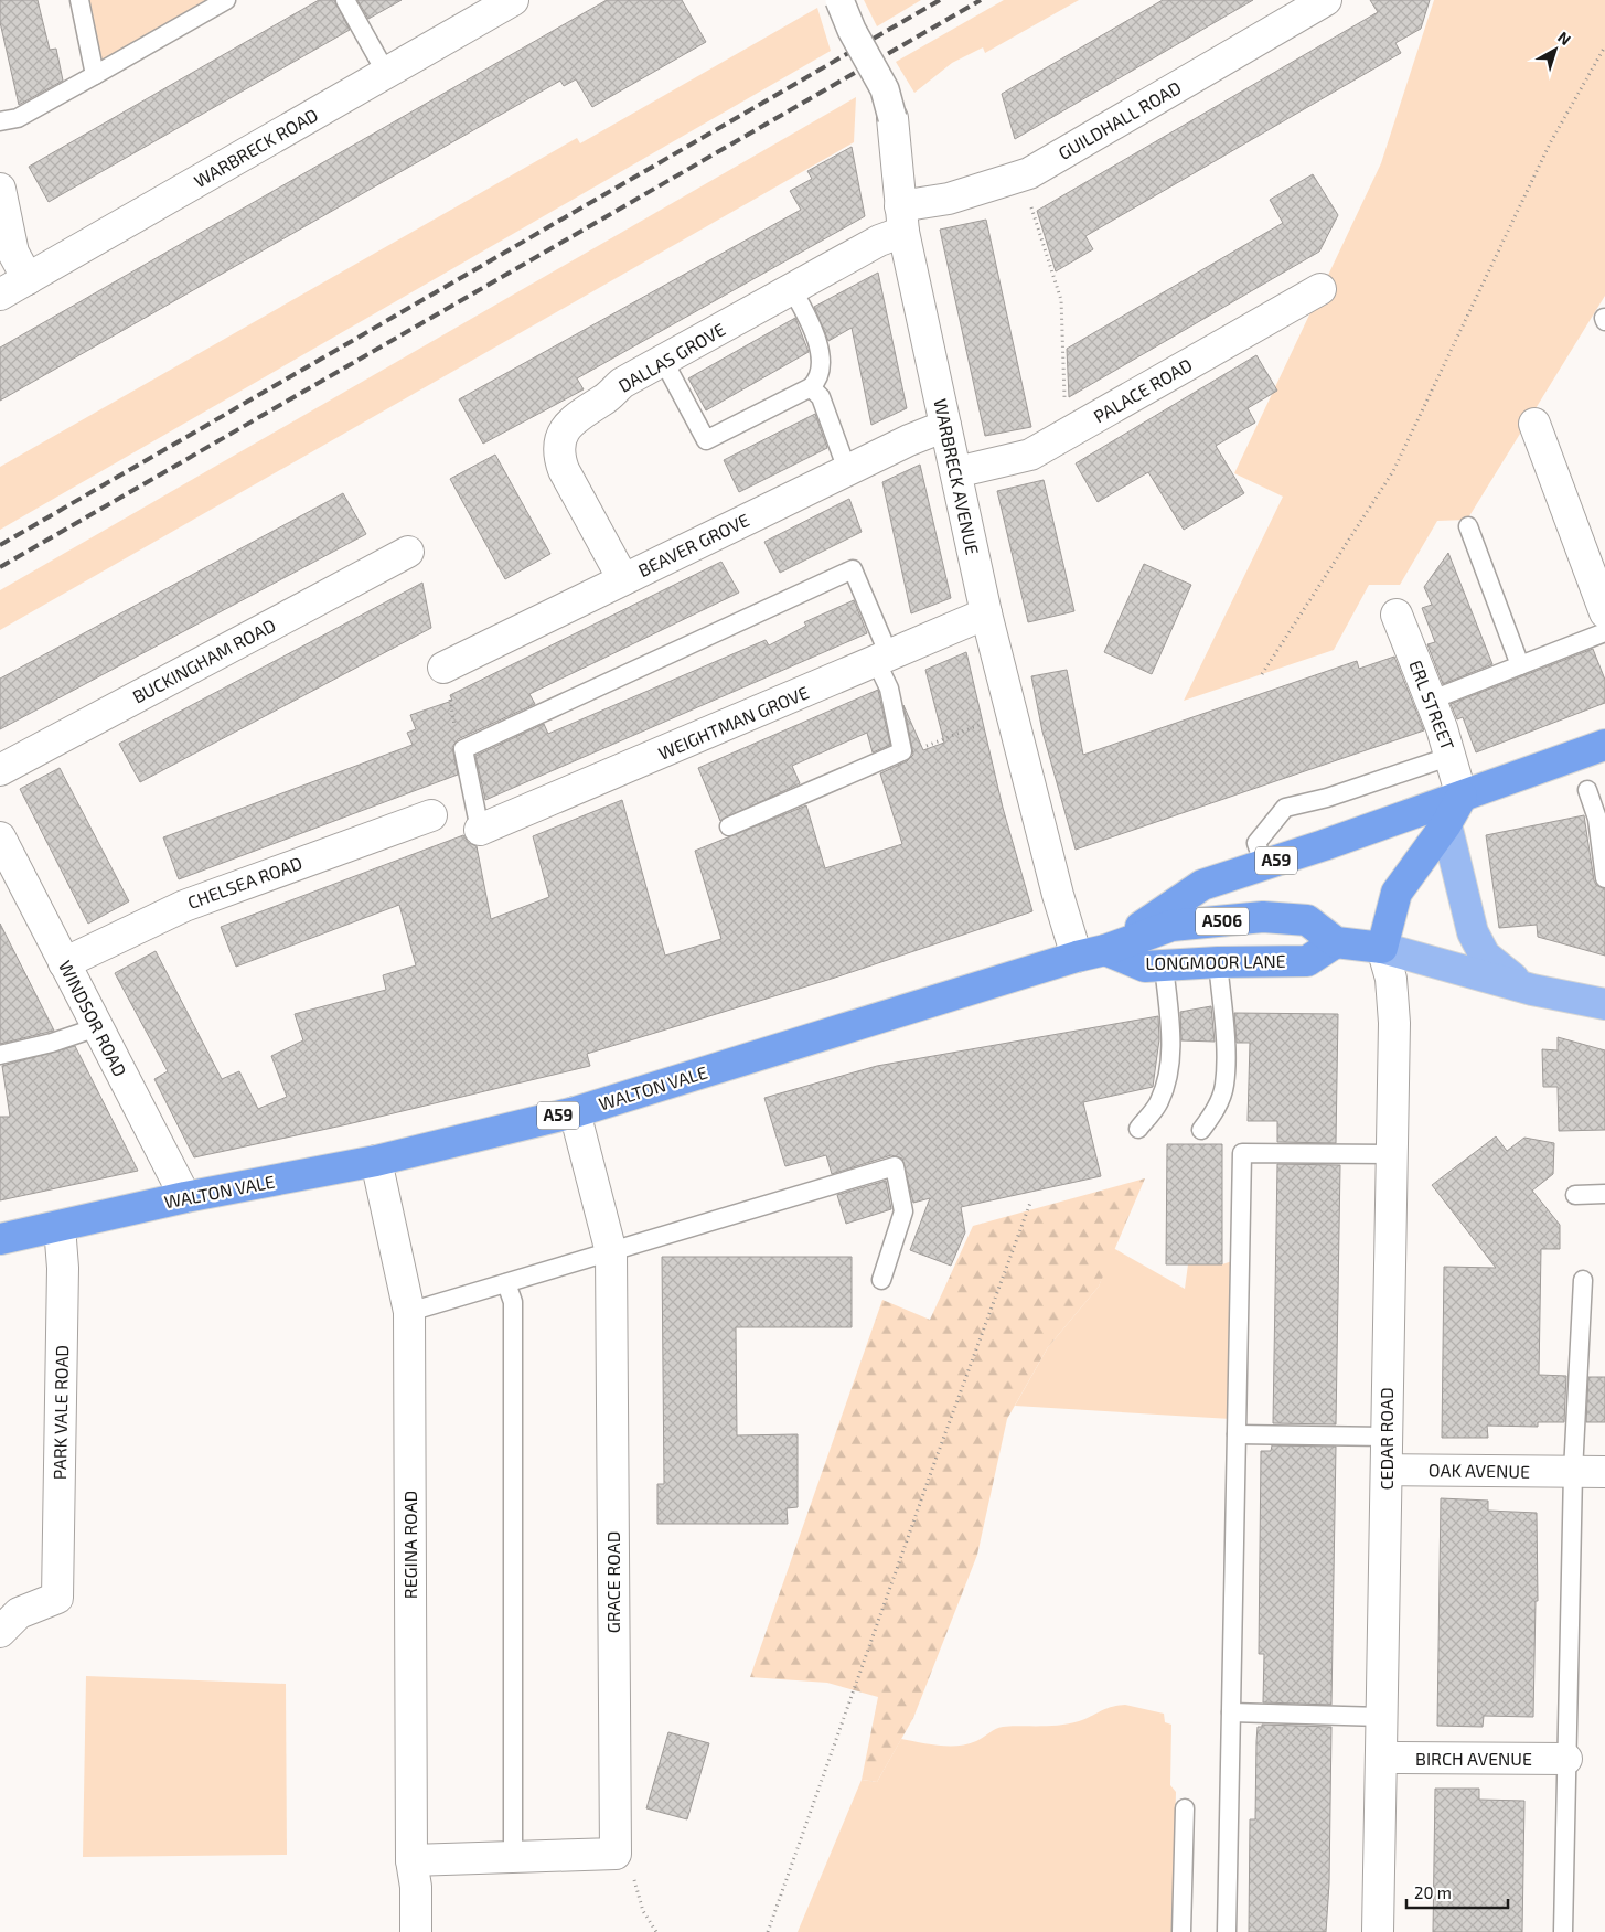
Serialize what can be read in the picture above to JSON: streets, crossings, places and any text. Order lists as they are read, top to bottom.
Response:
{
  "streets": {
    "highway": [
      "A59",
      "A506",
      "LONGMOOR LANE",
      "WALTON VALE"
    ],
    "street": [
      "GUILDHALL ROAD",
      "WARBRECK ROAD",
      "DALLAS GROVE",
      "PALACE ROAD",
      "WARBRECK AVENUE",
      "BEAVER GROVE",
      "BUCKINGHAM ROAD",
      "ERL STREET",
      "WEIGHTMAN GROVE",
      "CHELSEA ROAD",
      "WINDSOR ROAD",
      "PARK VALE ROAD",
      "CEDAR ROAD",
      "OAK AVENUE",
      "REGINA ROAD",
      "GRACE ROAD",
      "BIRCH AVENUE"
    ]
  },
  "crossings": [
    ["GUILDHALL ROAD", "DALLAS GROVE"],
    ["GUILDHALL ROAD", "WARBRECK AVENUE"],
    ["DALLAS GROVE", "WARBRECK AVENUE"],
    ["DALLAS GROVE", "BEAVER GROVE"],
    ["PALACE ROAD", "WARBRECK AVENUE"],
    ["WARBRECK AVENUE", "BEAVER GROVE"],
    ["WARBRECK AVENUE", "WEIGHTMAN GROVE"],
    ["WARBRECK AVENUE", "A59"],
    ["WARBRECK AVENUE", "LONGMOOR LANE"],
    ["WARBRECK AVENUE", "WALTON VALE"],
    ["ERL STREET", "A59"],
    ["A59", "LONGMOOR LANE"],
    ["A59", "WALTON VALE"],
    ["CHELSEA ROAD", "WINDSOR ROAD"],
    ["LONGMOOR LANE", "WALTON VALE"],
    ["WINDSOR ROAD", "WALTON VALE"],
    ["WALTON VALE", "PARK VALE ROAD"],
    ["WALTON VALE", "REGINA ROAD"],
    ["WALTON VALE", "GRACE ROAD"],
    ["CEDAR ROAD", "OAK AVENUE"],
    ["CEDAR ROAD", "BIRCH AVENUE"]
  ],
  "scale_bar": "20 m",
  "north": "top right"
}
